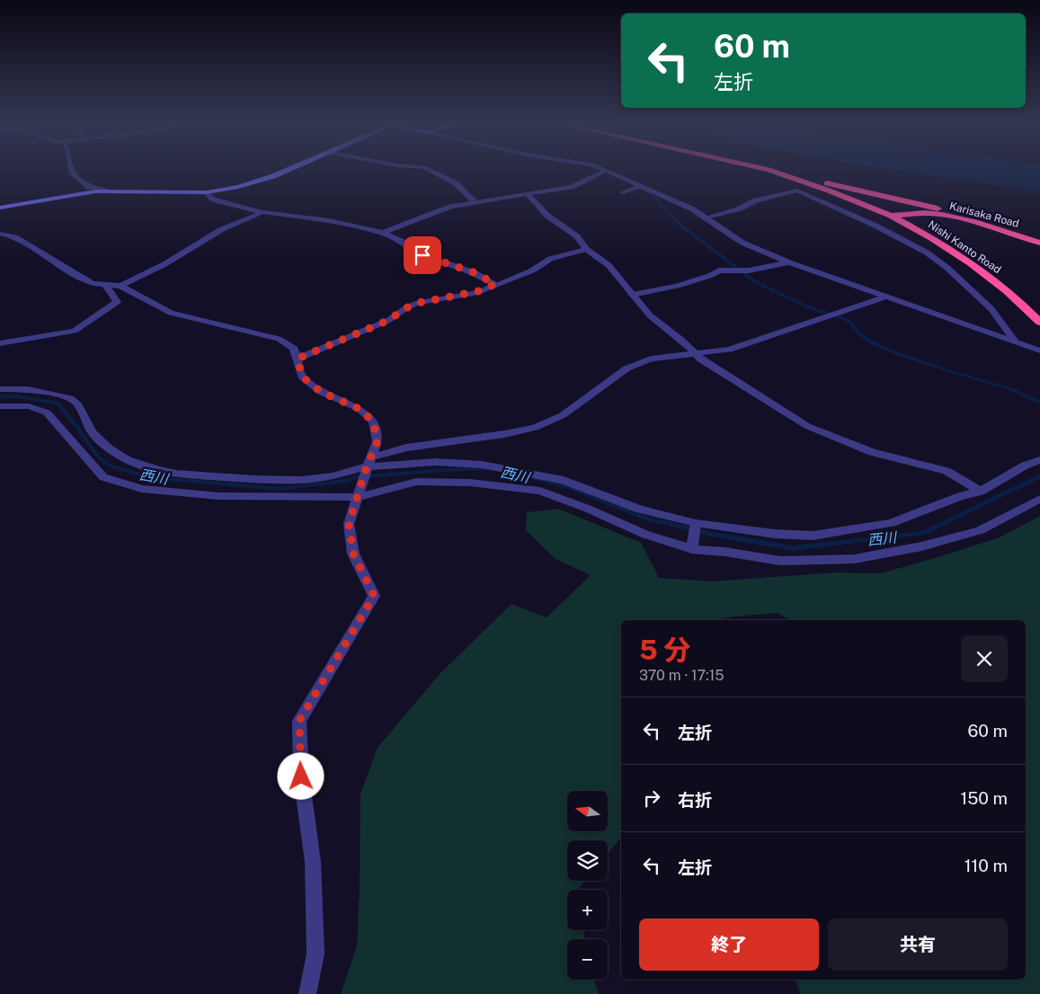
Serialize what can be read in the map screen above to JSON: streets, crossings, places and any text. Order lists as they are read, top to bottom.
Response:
{
  "streets": {
    "highway": ["Karisaka Road", "Nishi Kanto Road"]
  },
  "crossings": [
    ["Karisaka Road", "Nishi Kanto Road"]
  ],
  "water": ["西川"],
  "north": "left",
  "page": {
    "turn": ["60 m", "左折"],
    "heading": ["5 分", "370 m · 17:15"],
    "list": [
      {
        "name": "左折",
        "value": "60 m"
      },
      {
        "name": "右折",
        "value": "150 m"
      },
      {
        "name": "左折",
        "value": "110 m"
      }
    ],
    "map_buttons": ["+", "−"],
    "buttons": ["終了", "共有"]
  }
}
